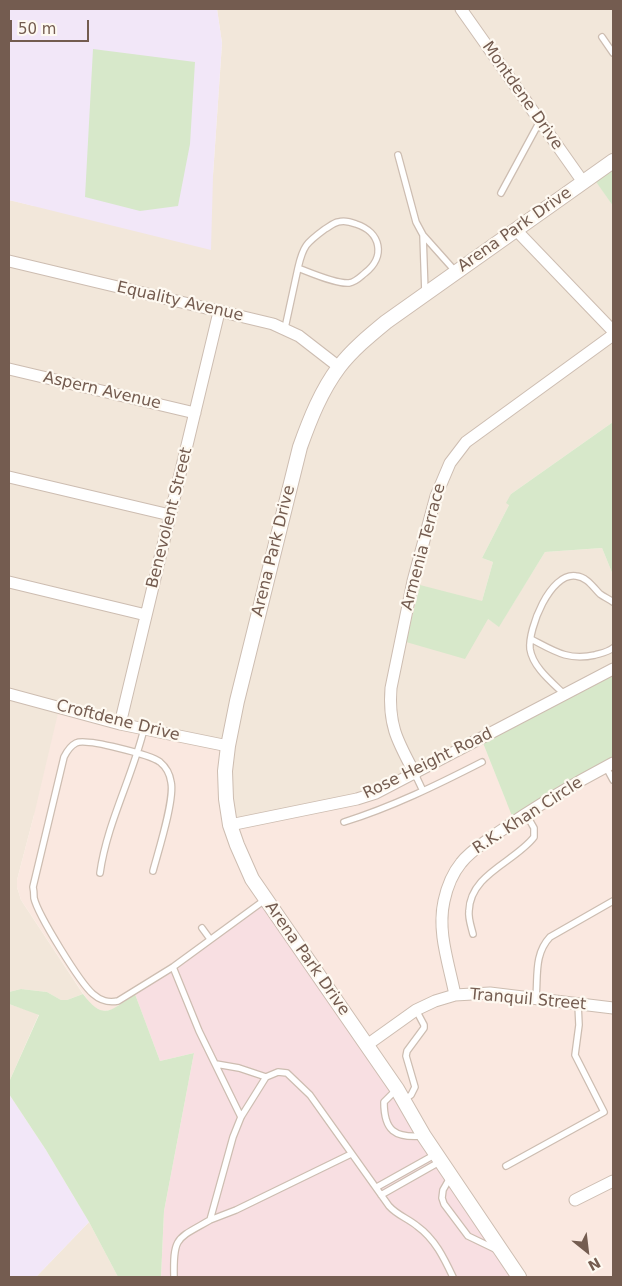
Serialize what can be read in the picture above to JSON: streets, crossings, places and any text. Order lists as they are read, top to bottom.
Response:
{
  "streets": {
    "street": [
      "Montdene Drive",
      "Arena Park Drive",
      "Equality Avenue",
      "Aspern Avenue",
      "Benevolent Street",
      "Armenia Terrace",
      "Croftdene Drive",
      "Rose Height Road",
      "R.K. Khan Circle",
      "Tranquil Street"
    ]
  },
  "crossings": [
    ["Montdene Drive", "Arena Park Drive"],
    ["Arena Park Drive", "Equality Avenue"],
    ["Arena Park Drive", "Croftdene Drive"],
    ["Arena Park Drive", "Rose Height Road"],
    ["Arena Park Drive", "Tranquil Street"],
    ["Equality Avenue", "Benevolent Street"],
    ["Aspern Avenue", "Benevolent Street"],
    ["Benevolent Street", "Croftdene Drive"],
    ["Armenia Terrace", "Rose Height Road"],
    ["R.K. Khan Circle", "Tranquil Street"]
  ],
  "scale_bar": "50 m",
  "north": "bottom right"
}
